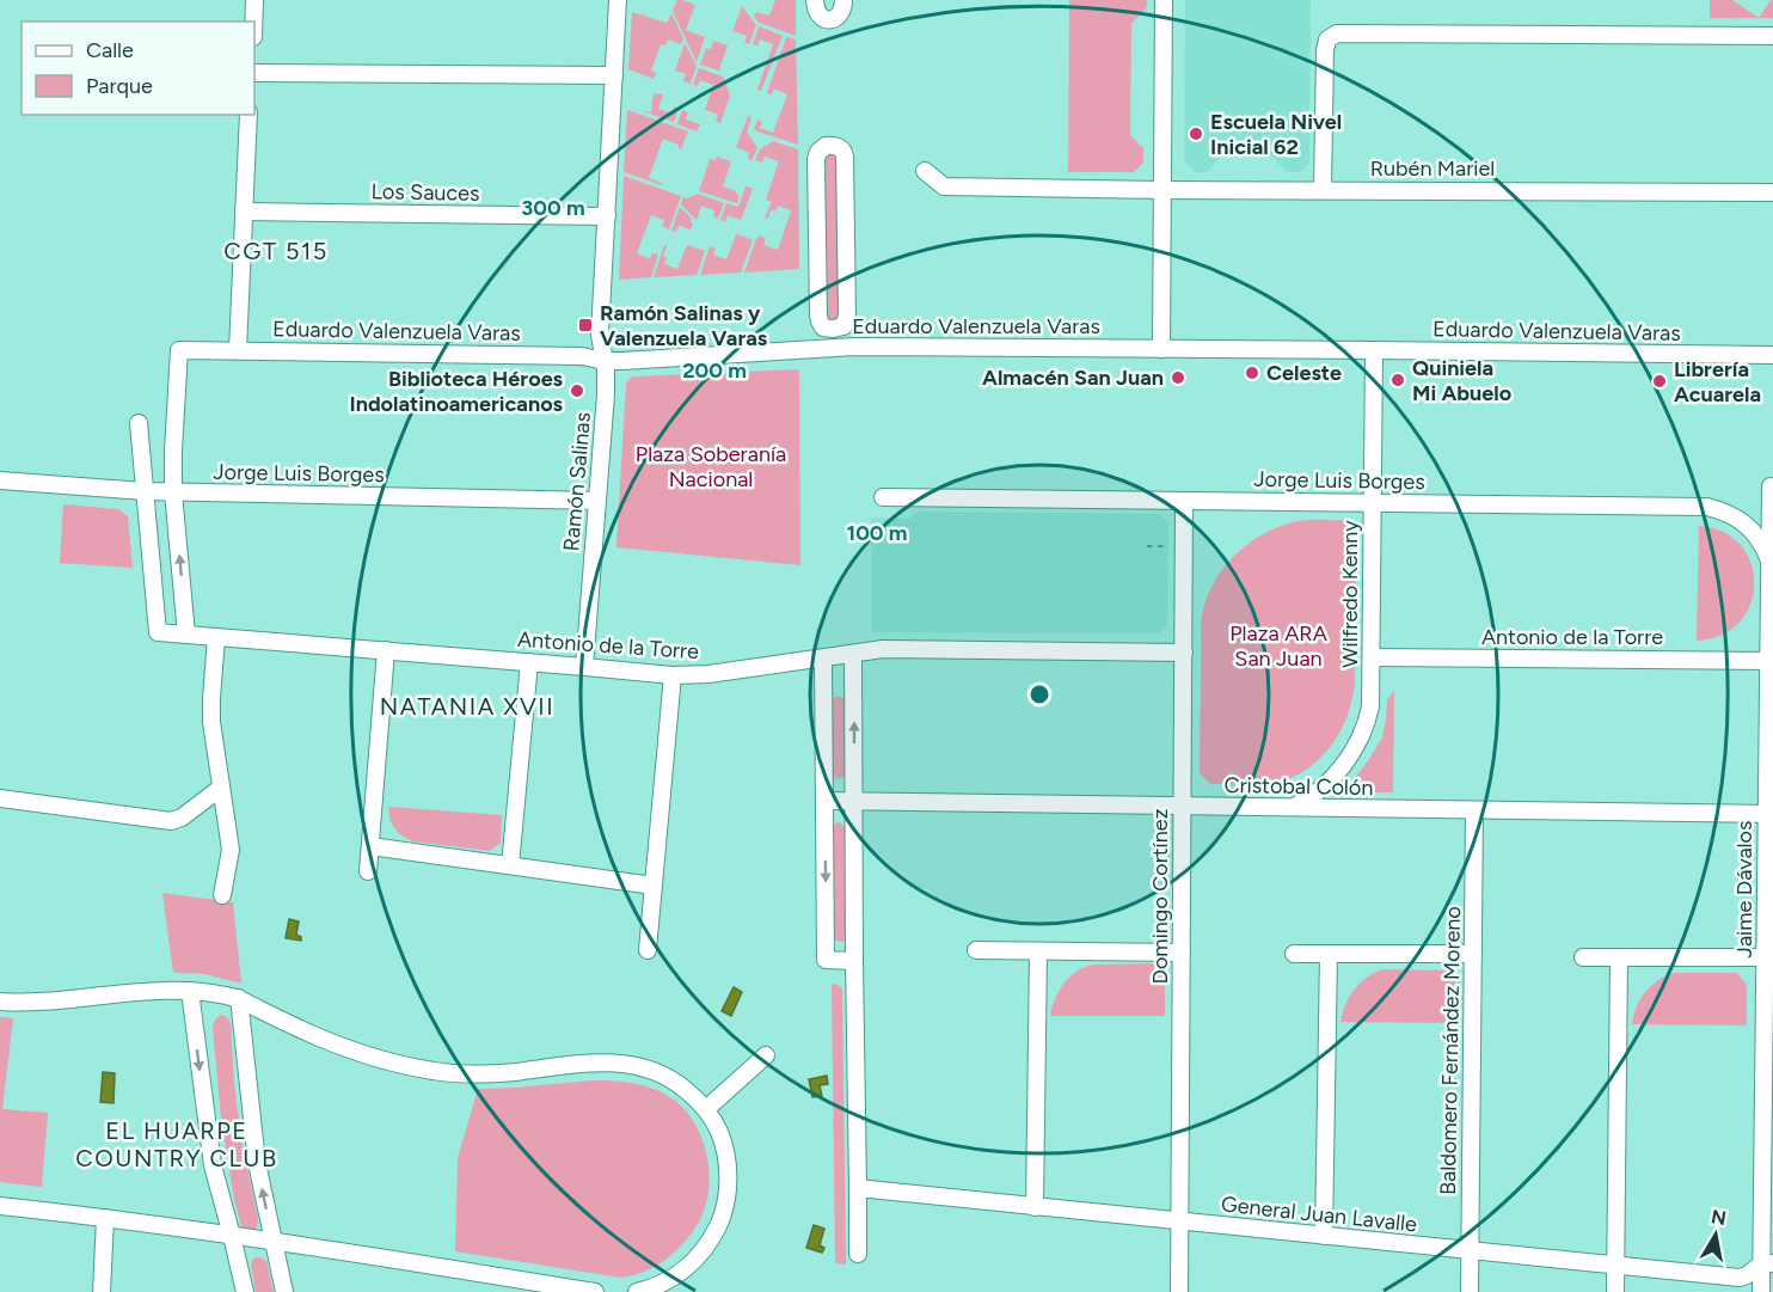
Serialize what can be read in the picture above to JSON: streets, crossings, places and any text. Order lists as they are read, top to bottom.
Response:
{
  "streets": {
    "street": [
      "Rubén Mariel",
      "Los Sauces",
      "Eduardo Valenzuela Varas",
      "Jorge Luis Borges",
      "Ramón Salinas",
      "Wilfredo Kenny",
      "Antonio de la Torre",
      "Cristobal Colón",
      "Jaime Dávalos",
      "Domingo Cortínez",
      "Baldomero Fernández Moreno",
      "General Juan Lavalle"
    ]
  },
  "crossings": [
    ["Los Sauces", "Ramón Salinas"],
    ["Eduardo Valenzuela Varas", "Jorge Luis Borges"],
    ["Eduardo Valenzuela Varas", "Ramón Salinas"],
    ["Eduardo Valenzuela Varas", "Wilfredo Kenny"],
    ["Jorge Luis Borges", "Ramón Salinas"],
    ["Jorge Luis Borges", "Wilfredo Kenny"],
    ["Jorge Luis Borges", "Antonio de la Torre"],
    ["Jorge Luis Borges", "Jaime Dávalos"],
    ["Jorge Luis Borges", "Domingo Cortínez"],
    ["Ramón Salinas", "Antonio de la Torre"],
    ["Wilfredo Kenny", "Antonio de la Torre"],
    ["Wilfredo Kenny", "Cristobal Colón"],
    ["Antonio de la Torre", "Jaime Dávalos"],
    ["Antonio de la Torre", "Domingo Cortínez"],
    ["Cristobal Colón", "Jaime Dávalos"],
    ["Cristobal Colón", "Domingo Cortínez"],
    ["Cristobal Colón", "Baldomero Fernández Moreno"],
    ["Jaime Dávalos", "General Juan Lavalle"],
    ["Domingo Cortínez", "General Juan Lavalle"],
    ["Baldomero Fernández Moreno", "General Juan Lavalle"]
  ],
  "districts": ["CGT 515", "NATANIA XVII", "EL HUARPE COUNTRY CLUB"],
  "parks": ["Plaza Soberanía Nacional", "Plaza ARA San Juan"],
  "places": {
    "other": [
      "Escuela Nivel Inicial 62",
      "Celeste",
      "Almacén San Juan",
      "Quiniela Mi Abuelo",
      "Librería Acuarela",
      "Biblioteca Héroes Indolatinoamericanos"
    ],
    "transit": ["Ramón Salinas y Valenzuela Varas"]
  },
  "legend": ["Calle", "Parque"],
  "north": "top",
  "rings": ["300 m", "200 m", "100 m"]
}
